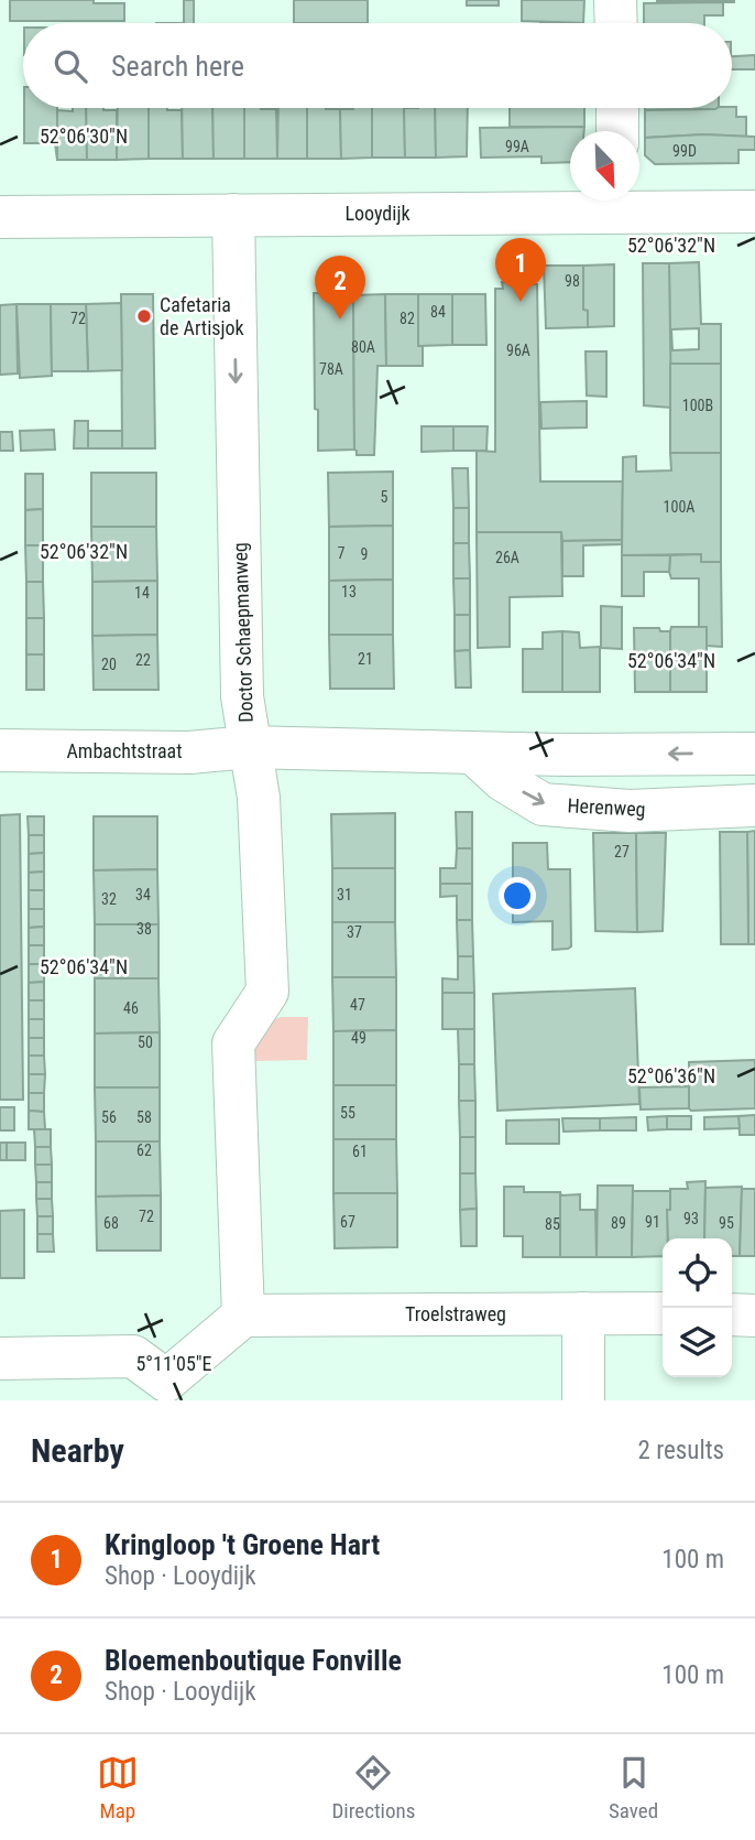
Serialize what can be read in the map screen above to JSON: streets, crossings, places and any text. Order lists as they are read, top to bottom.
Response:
{
  "streets": {
    "street": [
      "Looydijk",
      "Doctor Schaepmanweg",
      "Ambachtstraat",
      "Herenweg",
      "Troelstraweg"
    ]
  },
  "crossings": [
    ["Looydijk", "Doctor Schaepmanweg"],
    ["Doctor Schaepmanweg", "Ambachtstraat"],
    ["Doctor Schaepmanweg", "Troelstraweg"]
  ],
  "one_way": ["Doctor Schaepmanweg"],
  "places": ["Cafetaria de Artisjok"],
  "house_numbers": [
    "99A",
    "99D",
    "98",
    "84",
    "72",
    "82",
    "80A",
    "96A",
    "78A",
    "100B",
    "5",
    "100A",
    "7",
    "9",
    "26A",
    "13",
    "14",
    "21",
    "22",
    "20",
    "27",
    "34",
    "31",
    "32",
    "38",
    "37",
    "47",
    "46",
    "49",
    "50",
    "55",
    "56",
    "58",
    "62",
    "61",
    "72",
    "93",
    "67",
    "91",
    "68",
    "89",
    "95",
    "85"
  ],
  "north": "bottom right",
  "page": {
    "search": "Search here",
    "pins": ["1", "2"],
    "heading": ["Nearby", "2 results"],
    "list": [
      {
        "mark": "1",
        "name": "Kringloop 't Groene Hart",
        "note": "Shop · Looydijk",
        "value": "100 m"
      },
      {
        "mark": "2",
        "name": "Bloemenboutique Fonville",
        "note": "Shop · Looydijk",
        "value": "100 m"
      }
    ],
    "nav": ["Map", "Directions", "Saved"]
  },
  "coordinates": [
    "52°06'30\"N",
    "52°06'32\"N",
    "52°06'34\"N",
    "52°06'36\"N",
    "5°11'05\"E"
  ]
}
